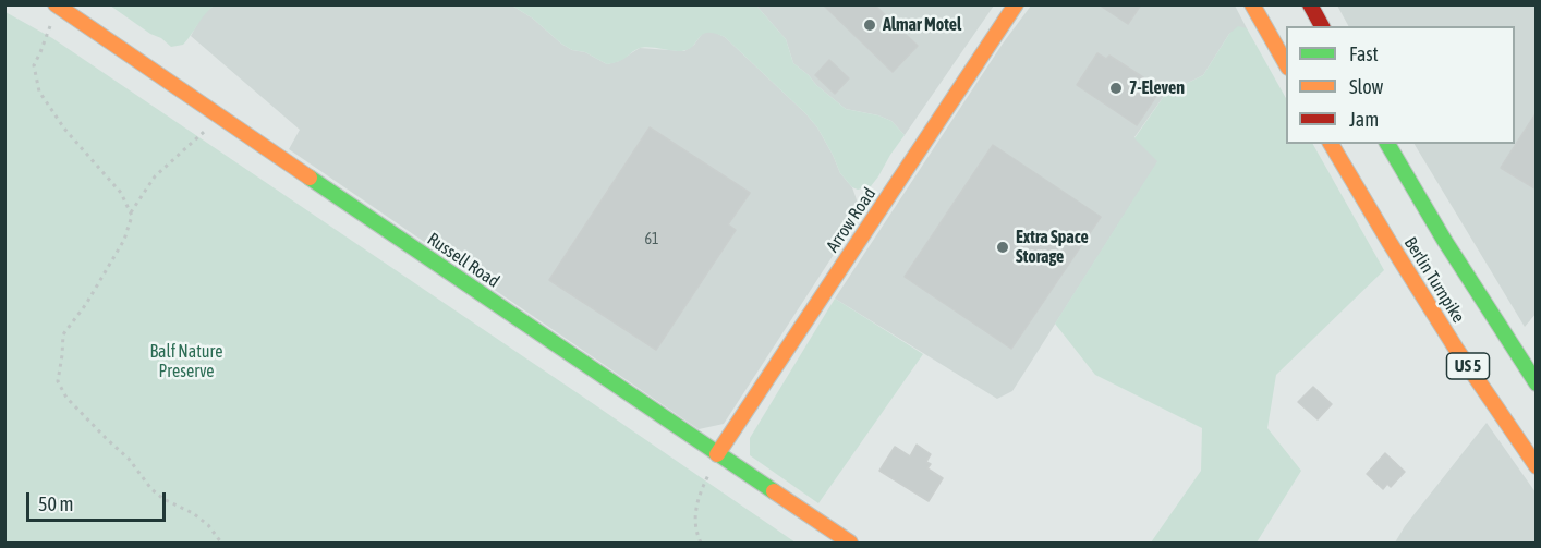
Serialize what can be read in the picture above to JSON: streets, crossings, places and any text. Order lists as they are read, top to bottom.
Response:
{
  "streets": {
    "main road": [
      "Arrow Road",
      "Russell Road",
      "Berlin Turnpike",
      "US 5"
    ]
  },
  "crossings": [
    ["Arrow Road", "Russell Road"]
  ],
  "parks": ["Balf Nature Preserve"],
  "places": ["Almar Motel", "7-Eleven", "Extra Space Storage"],
  "house_numbers": ["61"],
  "legend": ["Fast", "Slow", "Jam"],
  "scale_bar": "50 m"
}
